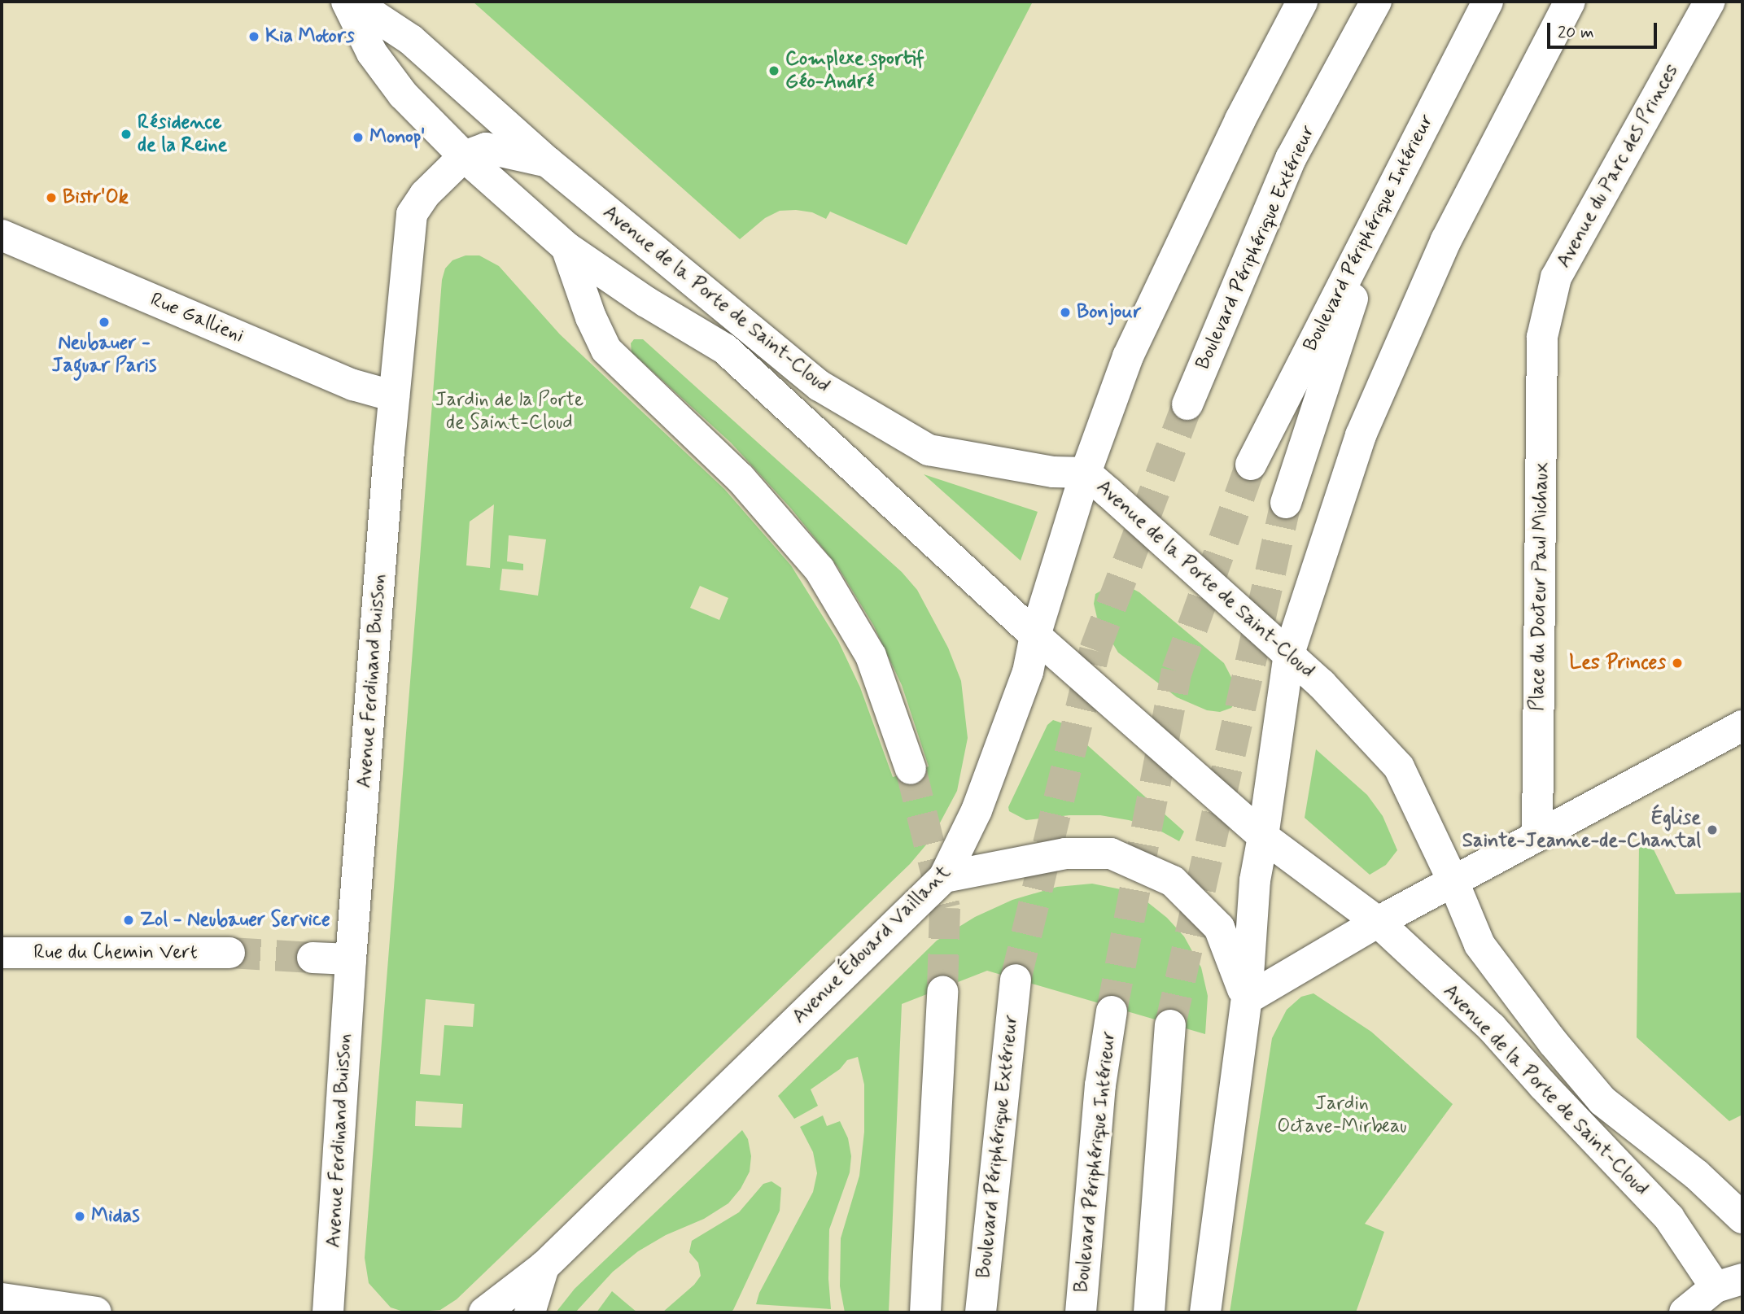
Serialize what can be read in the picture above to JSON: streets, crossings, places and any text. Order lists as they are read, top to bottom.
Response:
{
  "streets": {
    "main road": [
      "Avenue du Parc des Princes",
      "Boulevard Périphérique Intérieur",
      "Boulevard Périphérique Extérieur",
      "Avenue de la Porte de Saint-Cloud",
      "Rue Gallieni",
      "Place du Docteur Paul Michaux",
      "Avenue Ferdinand Buisson",
      "Avenue Édouard Vaillant",
      "Rue du Chemin Vert"
    ]
  },
  "crossings": [
    ["Avenue du Parc des Princes", "Place du Docteur Paul Michaux"],
    ["Avenue de la Porte de Saint-Cloud", "Avenue Ferdinand Buisson"],
    ["Avenue de la Porte de Saint-Cloud", "Avenue Édouard Vaillant"],
    ["Rue Gallieni", "Avenue Ferdinand Buisson"]
  ],
  "parks": ["Jardin de la Porte de Saint-Cloud", "Jardin Octave-Mirbeau"],
  "places": [
    "Kia Motors",
    "Complexe sportif Géo-André",
    "Résidence de la Reine",
    "Monop'",
    "Bistr'Ok",
    "Bonjour",
    "Neubauer - Jaguar Paris",
    "Les Princes",
    "Église Sainte-Jeanne-de-Chantal",
    "Zol - Neubauer Service",
    "Midas"
  ],
  "scale_bar": "20 m"
}
